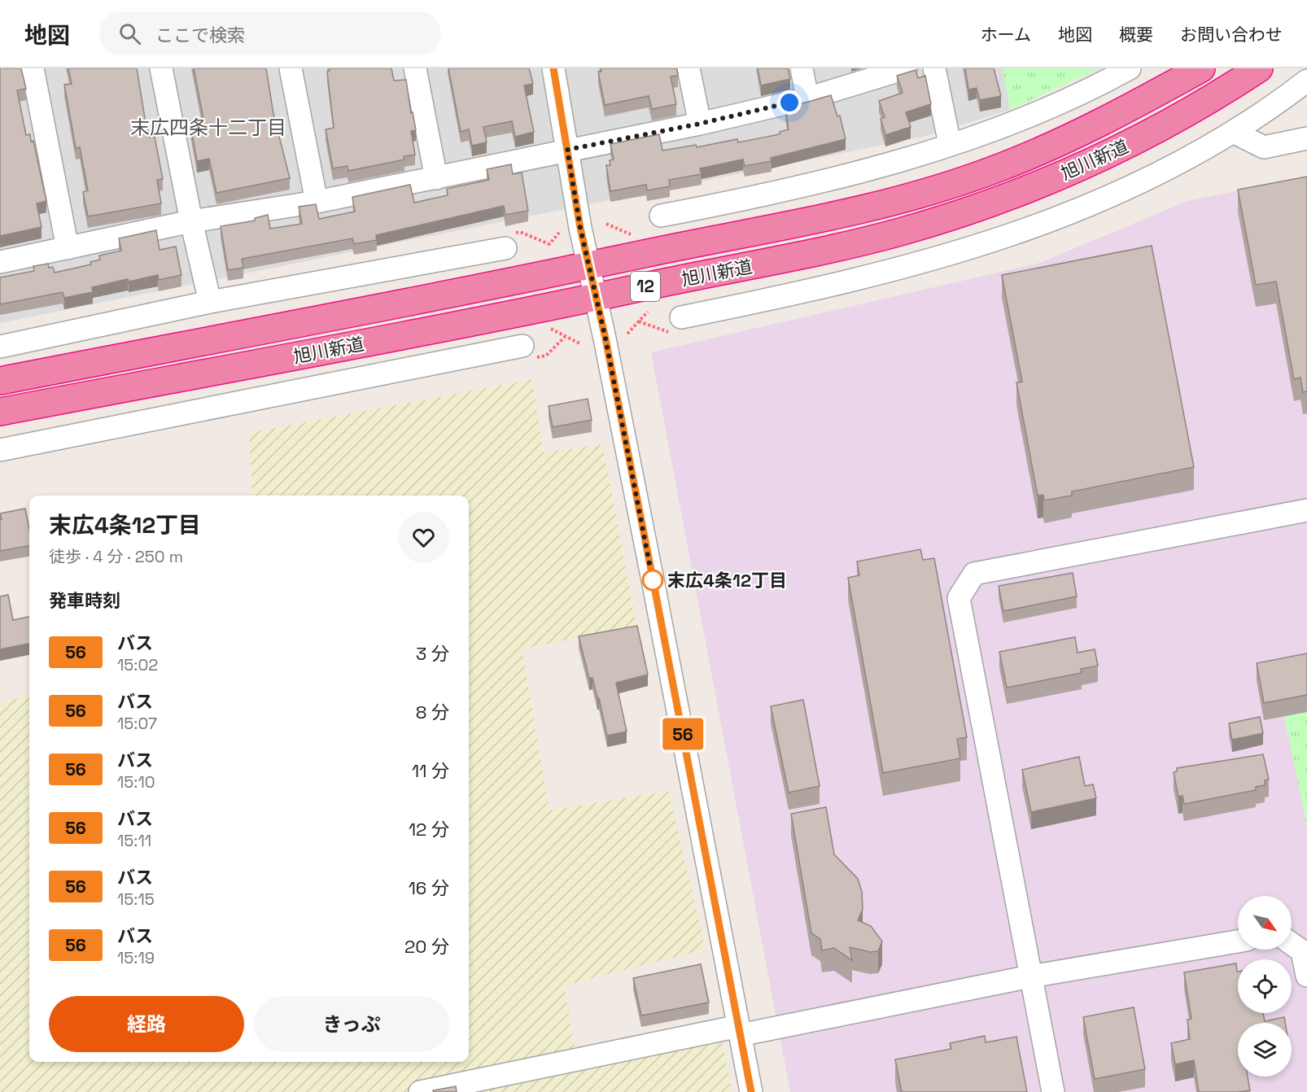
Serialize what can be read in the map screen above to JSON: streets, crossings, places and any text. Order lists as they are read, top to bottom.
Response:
{
  "streets": {
    "highway": ["旭川新道", "12"]
  },
  "districts": ["末広四条十二丁目"],
  "places": ["末広4条12丁目"],
  "lines": ["bus line 56"],
  "north": "bottom right",
  "page": {
    "header": "地図",
    "search": "ここで検索",
    "nav": [
      "ホーム",
      "地図",
      "概要",
      "お問い合わせ"
    ],
    "on_map": "56",
    "heading": [
      ["末広4条12丁目", "徒歩 · 4 分 · 250 m"],
      "発車時刻"
    ],
    "list": [
      {
        "mark": "56",
        "name": "バス",
        "note": "15:02",
        "value": "3 分"
      },
      {
        "mark": "56",
        "name": "バス",
        "note": "15:07",
        "value": "8 分"
      },
      {
        "mark": "56",
        "name": "バス",
        "note": "15:10",
        "value": "11 分"
      },
      {
        "mark": "56",
        "name": "バス",
        "note": "15:11",
        "value": "12 分"
      },
      {
        "mark": "56",
        "name": "バス",
        "note": "15:15",
        "value": "16 分"
      },
      {
        "mark": "56",
        "name": "バス",
        "note": "15:19",
        "value": "20 分"
      }
    ],
    "buttons": ["経路", "きっぷ"]
  }
}
